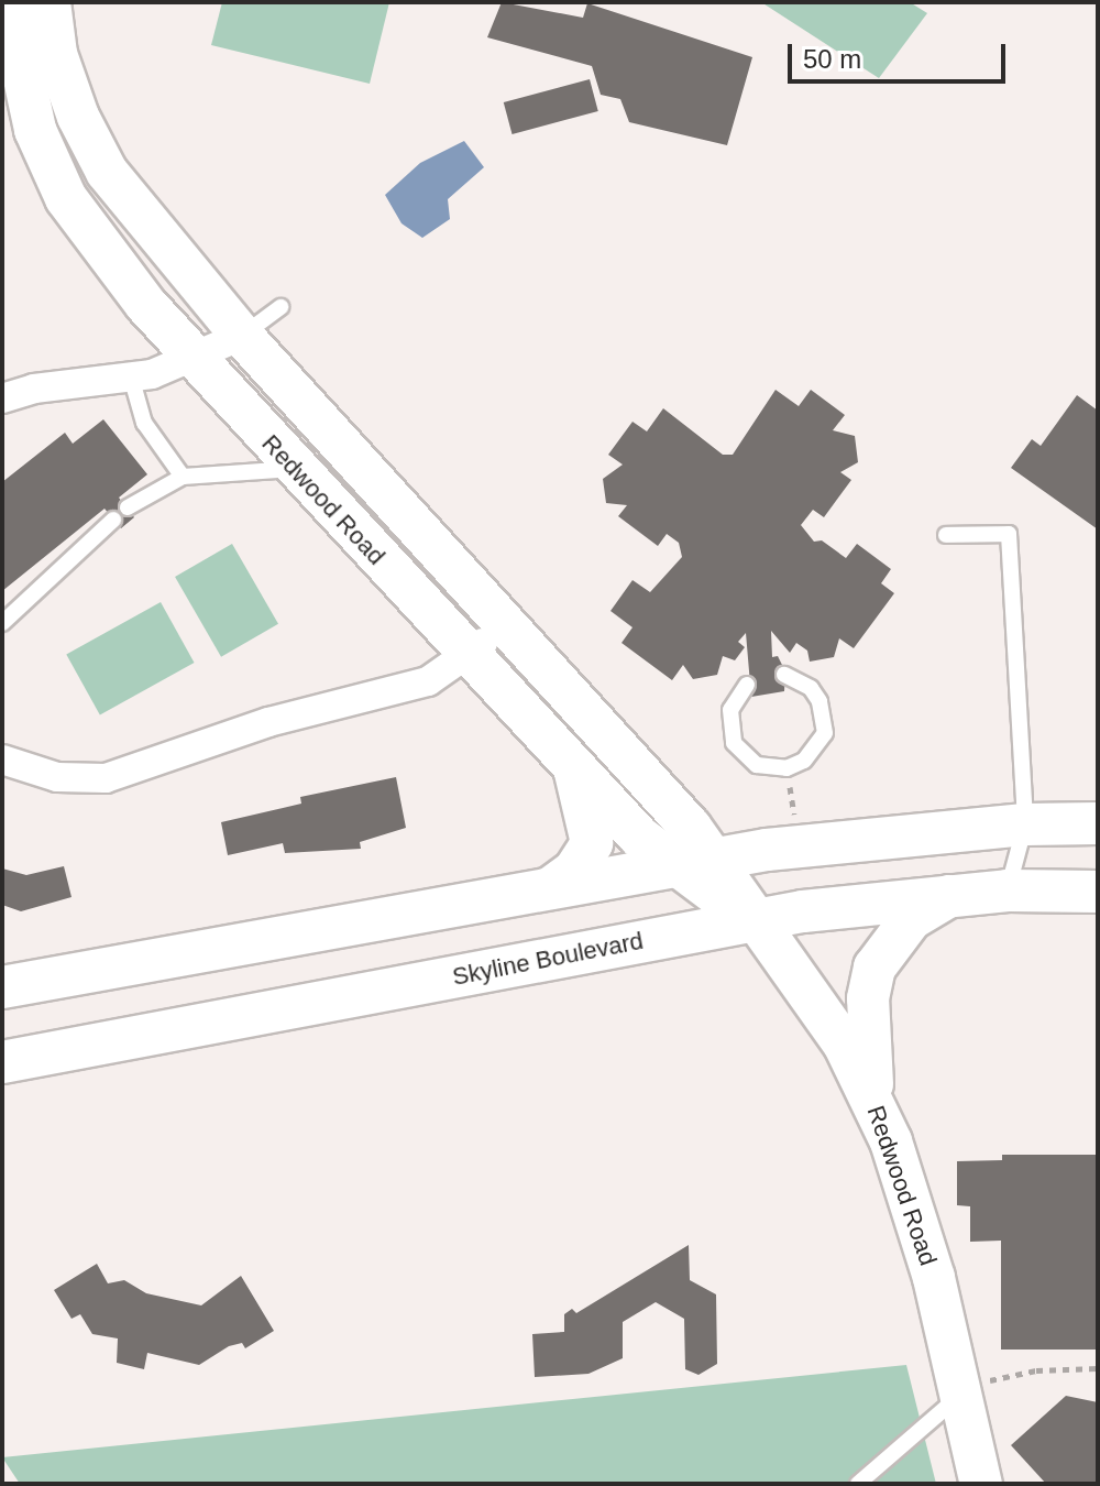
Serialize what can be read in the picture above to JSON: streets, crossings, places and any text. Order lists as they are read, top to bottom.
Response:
{
  "streets": {
    "main road": ["Redwood Road", "Skyline Boulevard"]
  },
  "crossings": [
    ["Redwood Road", "Skyline Boulevard"]
  ],
  "scale_bar": "50 m"
}
